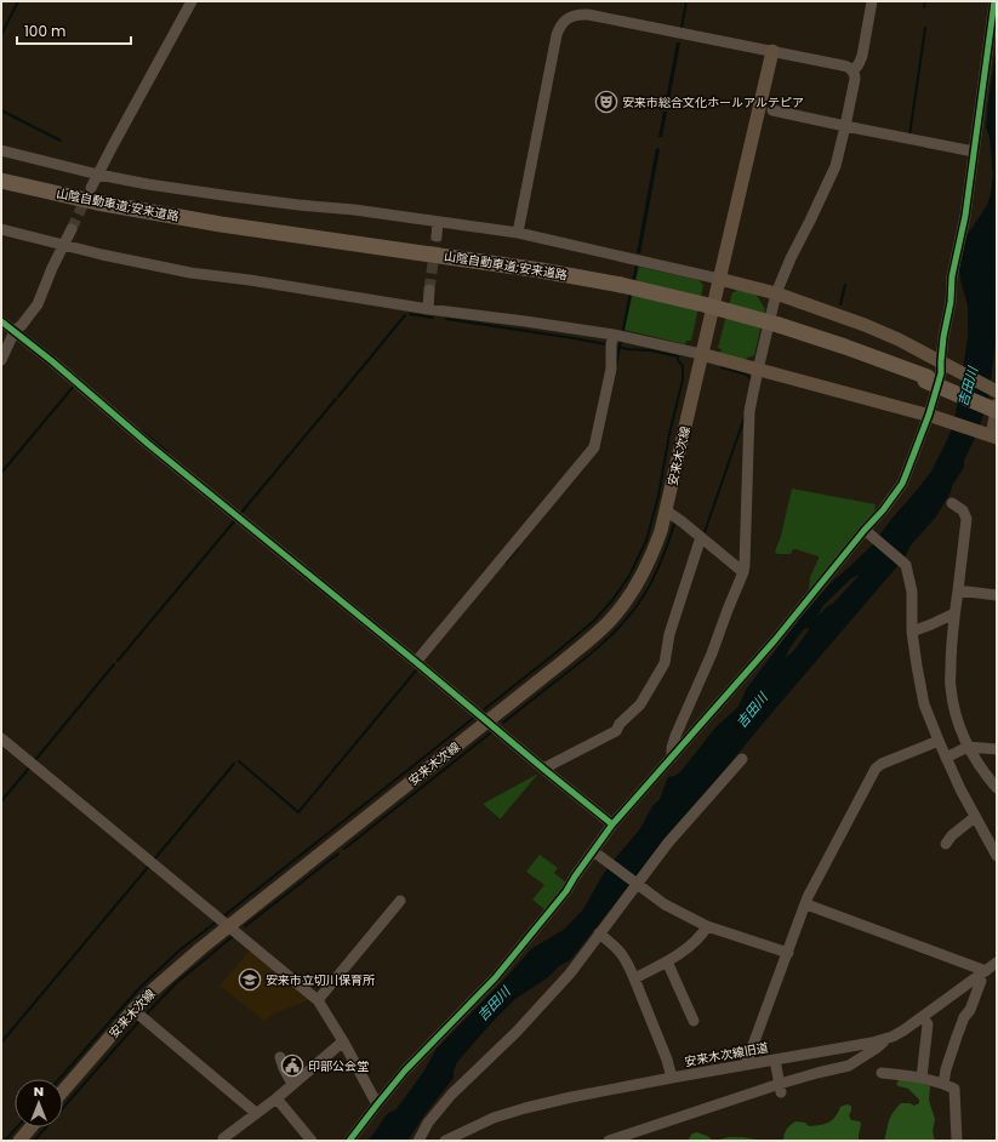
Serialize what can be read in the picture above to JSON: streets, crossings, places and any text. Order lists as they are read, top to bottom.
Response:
{
  "streets": {
    "highway": ["山陰自動車道;安来道路"],
    "main road": ["安来木次線"],
    "street": ["安来木次線旧道"]
  },
  "water": ["吉田川"],
  "places": {
    "theatre": ["安来市総合文化ホールアルテピア"],
    "school or university": ["安来市立切川保育所"],
    "public building": ["印部公会堂"]
  },
  "scale_bar": "100 m",
  "north": "top"
}
